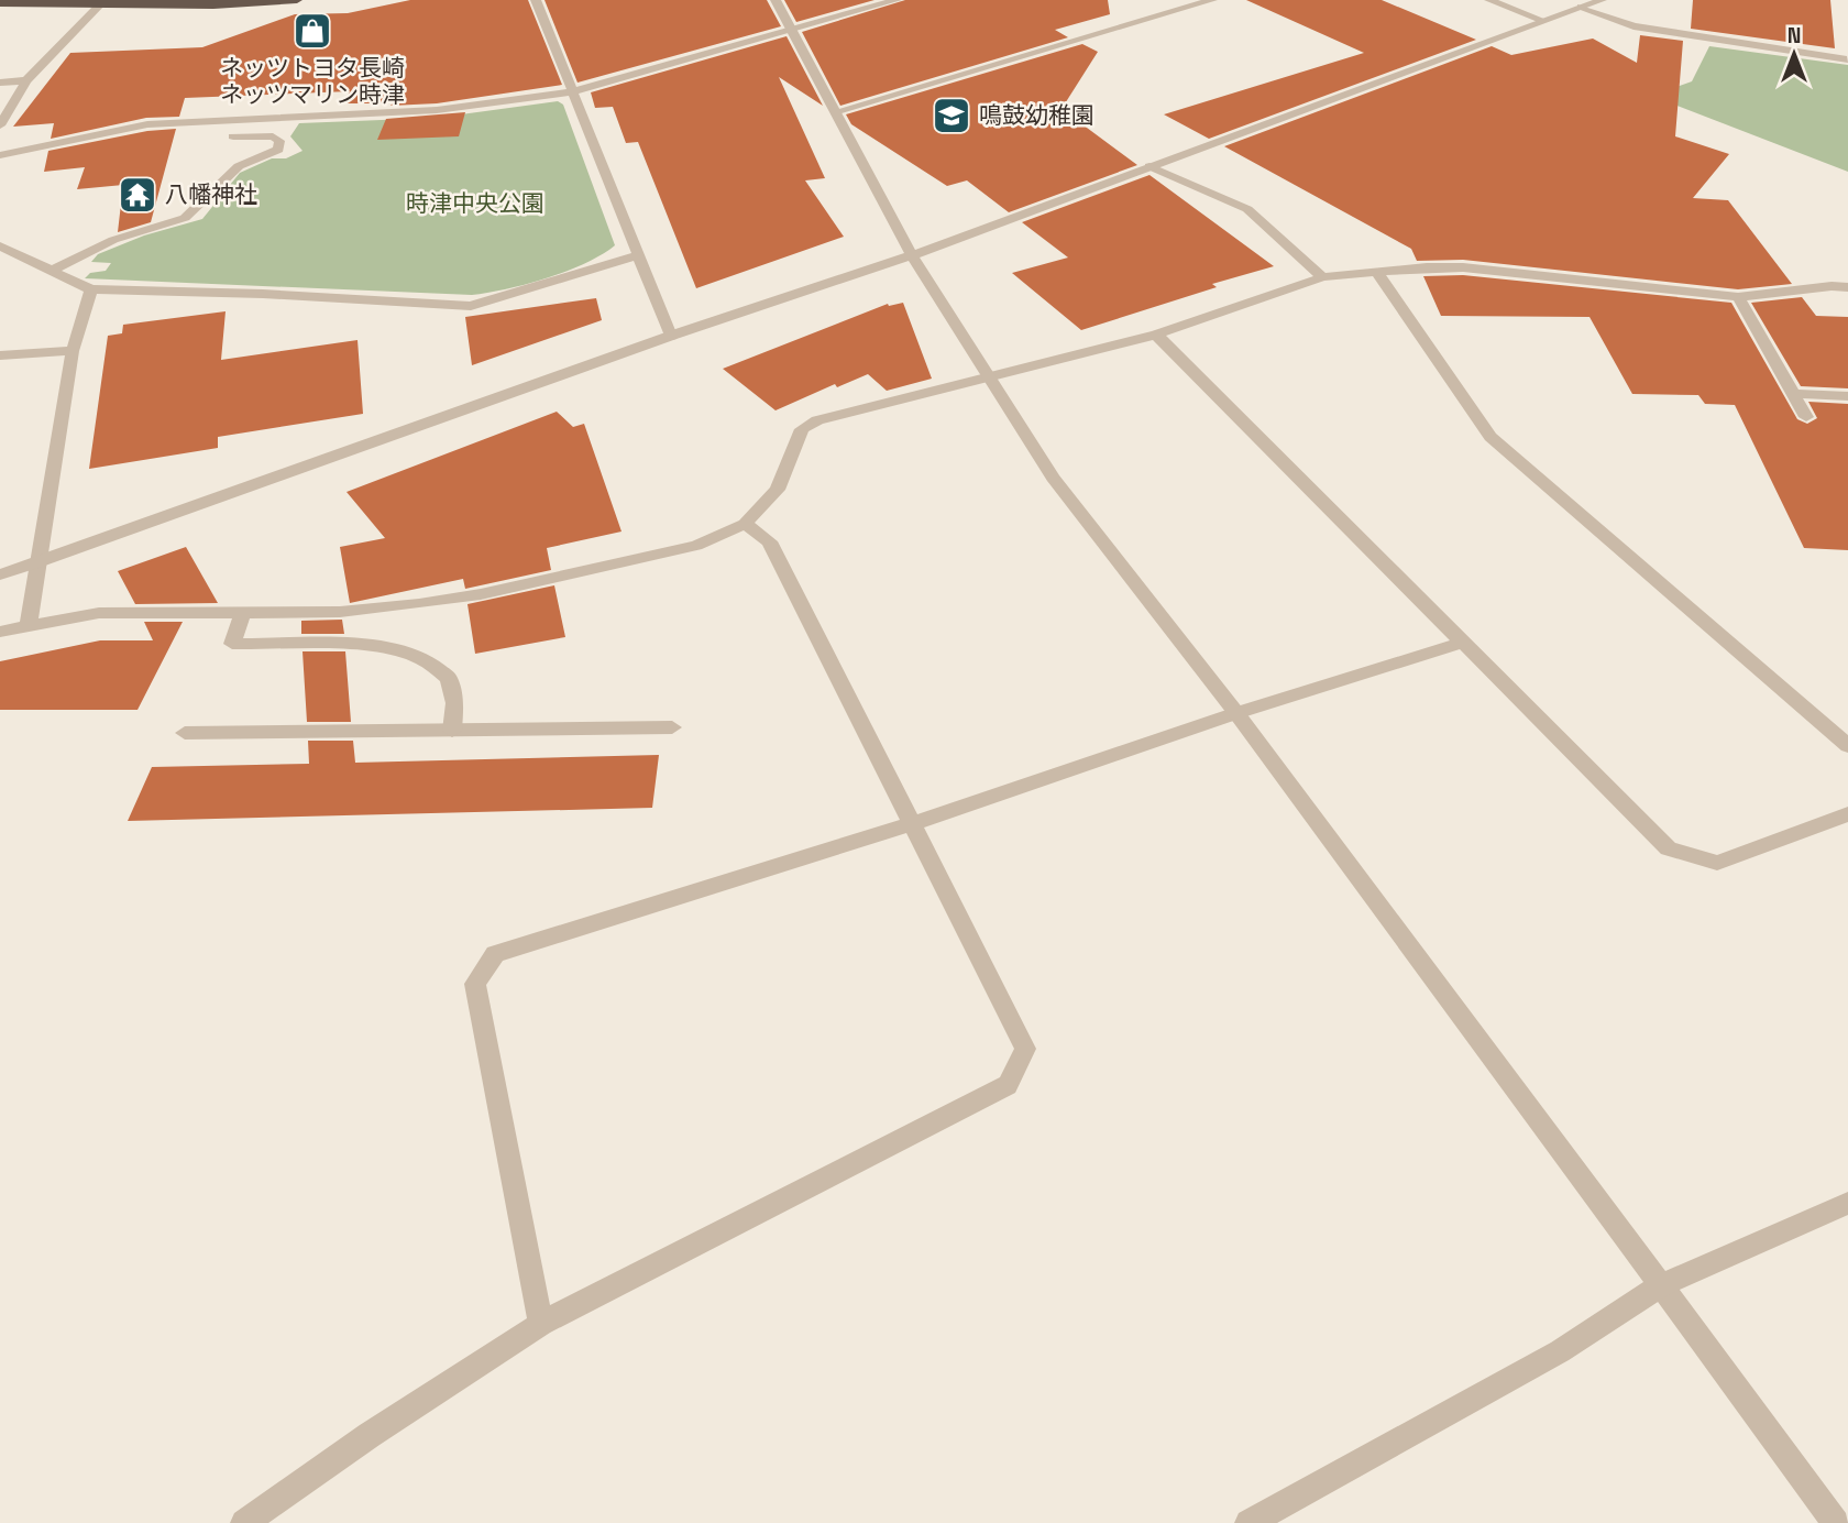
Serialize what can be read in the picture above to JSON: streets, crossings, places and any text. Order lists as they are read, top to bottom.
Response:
{
  "parks": ["時津中央公園"],
  "places": {
    "shop": ["ネッツトヨタ長崎 ネッツマリン時津"],
    "school or university": ["鳴鼓幼稚園"],
    "temple": ["八幡神社"]
  },
  "north": "top"
}
